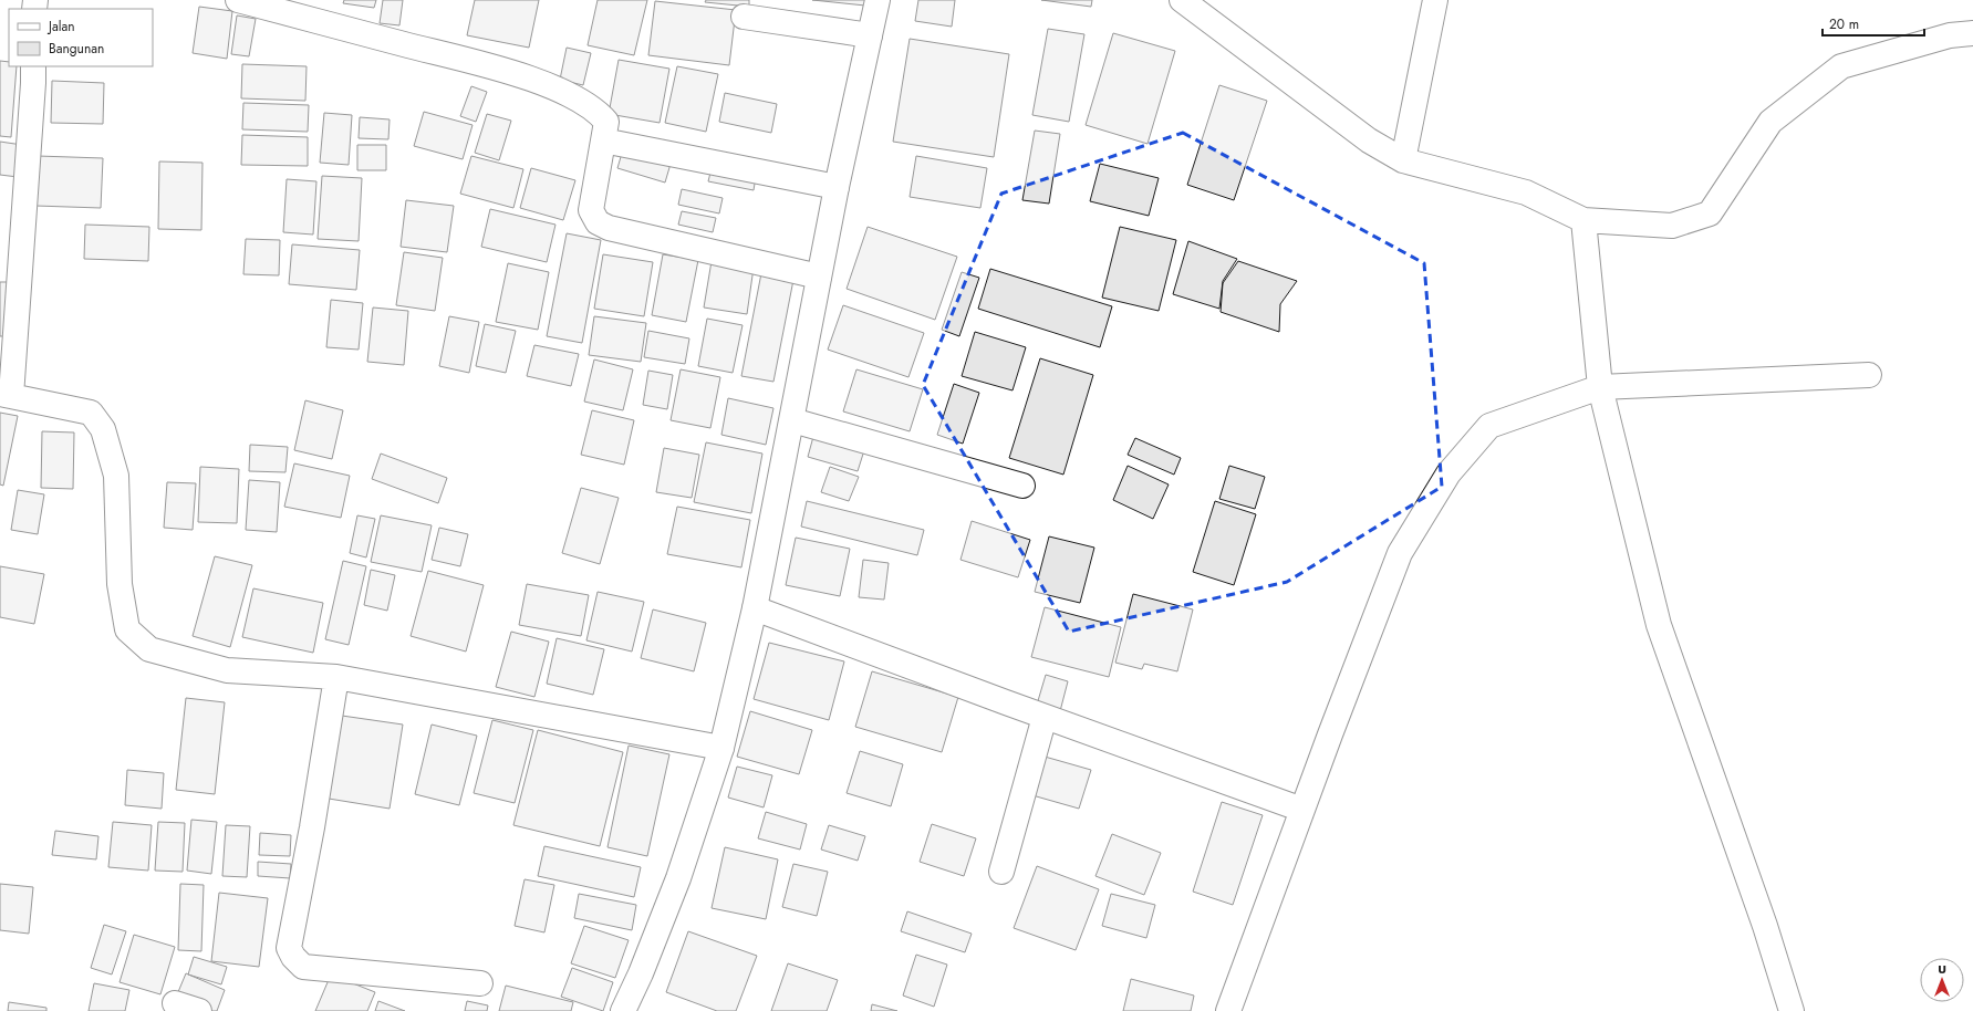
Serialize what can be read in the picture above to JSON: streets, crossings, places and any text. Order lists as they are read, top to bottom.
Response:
{
  "legend": ["Jalan", "Bangunan"],
  "scale_bar": "20 m",
  "north": "top"
}
